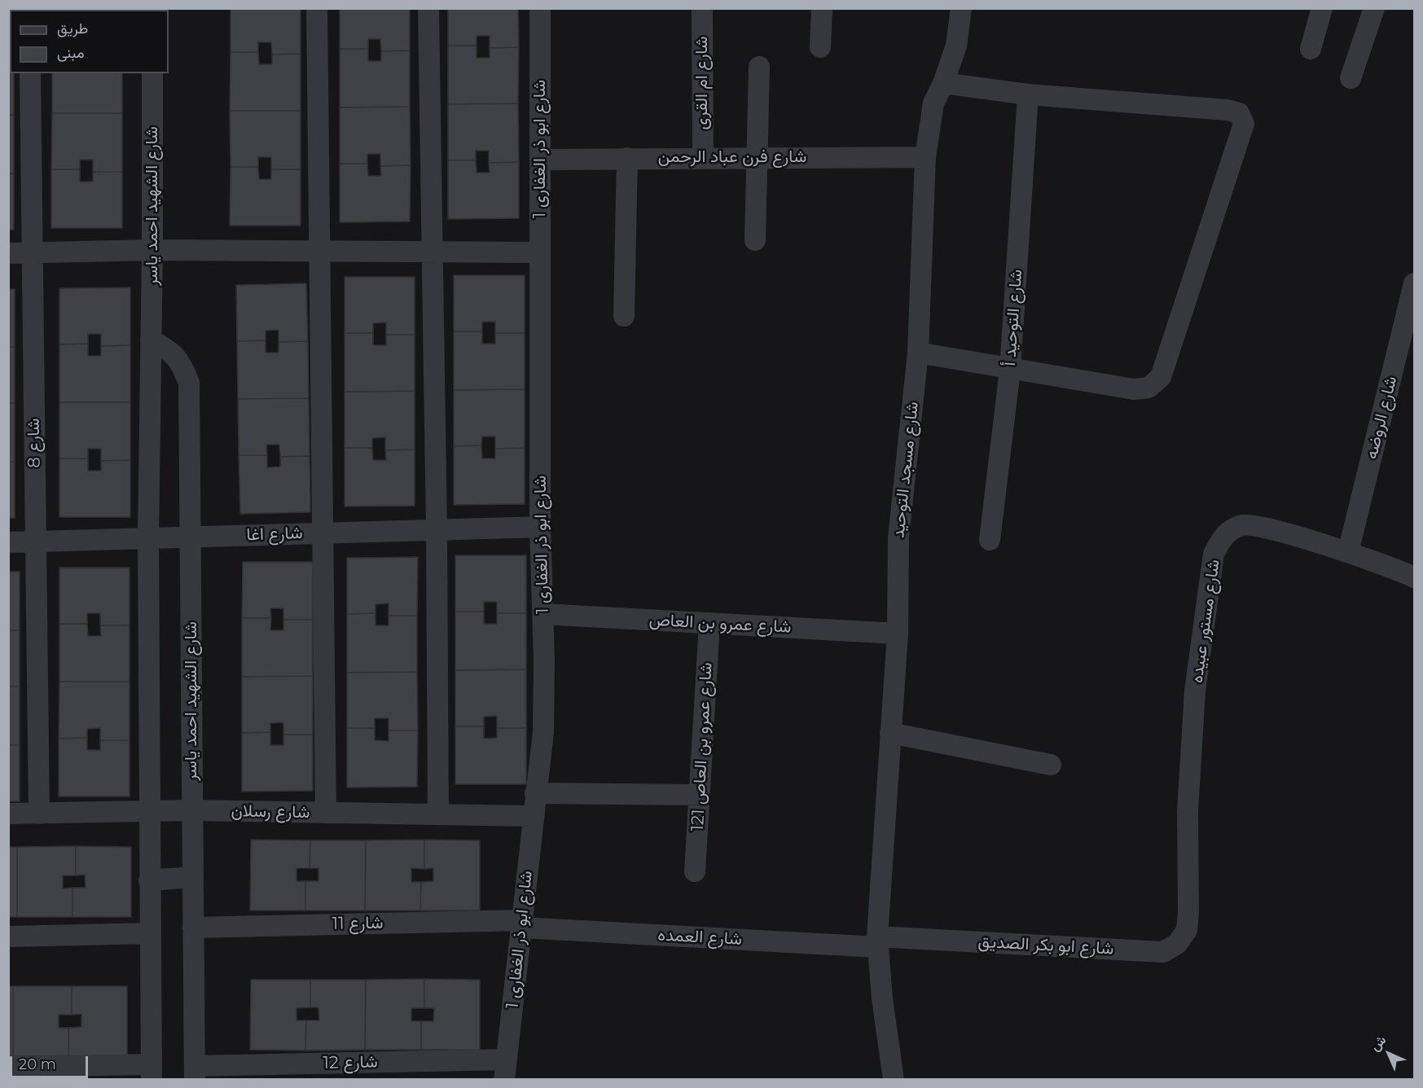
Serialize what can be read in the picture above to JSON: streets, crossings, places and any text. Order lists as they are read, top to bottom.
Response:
{
  "streets": {
    "street": [
      "شارع ام القرى",
      "شارع ابو ذر الغفارى 1",
      "شارع فرن عباد الرحمن",
      "شارع الشهيد احمد ياسر",
      "شارع التوحيد أ",
      "شارع الروضه",
      "شارع 8",
      "شارع مسجد التوحيد",
      "شارع اغا",
      "شارع مستور عبيده",
      "شارع عمرو بن العاص",
      "شارع عمرو بن العاص 121",
      "شارع رسلان",
      "شارع 11",
      "شارع العمده",
      "شارع ابو بكر الصديق",
      "شارع 12"
    ]
  },
  "crossings": [
    ["شارع ام القرى", "شارع فرن عباد الرحمن"],
    ["شارع ابو ذر الغفارى 1", "شارع فرن عباد الرحمن"],
    ["شارع ابو ذر الغفارى 1", "شارع اغا"],
    ["شارع ابو ذر الغفارى 1", "شارع عمرو بن العاص"],
    ["شارع ابو ذر الغفارى 1", "شارع رسلان"],
    ["شارع ابو ذر الغفارى 1", "شارع 11"],
    ["شارع ابو ذر الغفارى 1", "شارع العمده"],
    ["شارع ابو ذر الغفارى 1", "شارع 12"],
    ["شارع فرن عباد الرحمن", "شارع مسجد التوحيد"],
    ["شارع الشهيد احمد ياسر", "شارع اغا"],
    ["شارع الشهيد احمد ياسر", "شارع رسلان"],
    ["شارع الشهيد احمد ياسر", "شارع 11"],
    ["شارع الشهيد احمد ياسر", "شارع 12"],
    ["شارع الروضه", "شارع مستور عبيده"],
    ["شارع 8", "شارع اغا"],
    ["شارع 8", "شارع رسلان"],
    ["شارع مسجد التوحيد", "شارع عمرو بن العاص"],
    ["شارع مسجد التوحيد", "شارع العمده"],
    ["شارع مسجد التوحيد", "شارع ابو بكر الصديق"],
    ["شارع مستور عبيده", "شارع ابو بكر الصديق"],
    ["شارع عمرو بن العاص", "شارع عمرو بن العاص 121"],
    ["شارع 11", "شارع العمده"],
    ["شارع العمده", "شارع ابو بكر الصديق"]
  ],
  "legend": ["طريق", "مبنى"],
  "scale_bar": "20 m",
  "north": "top left"
}
